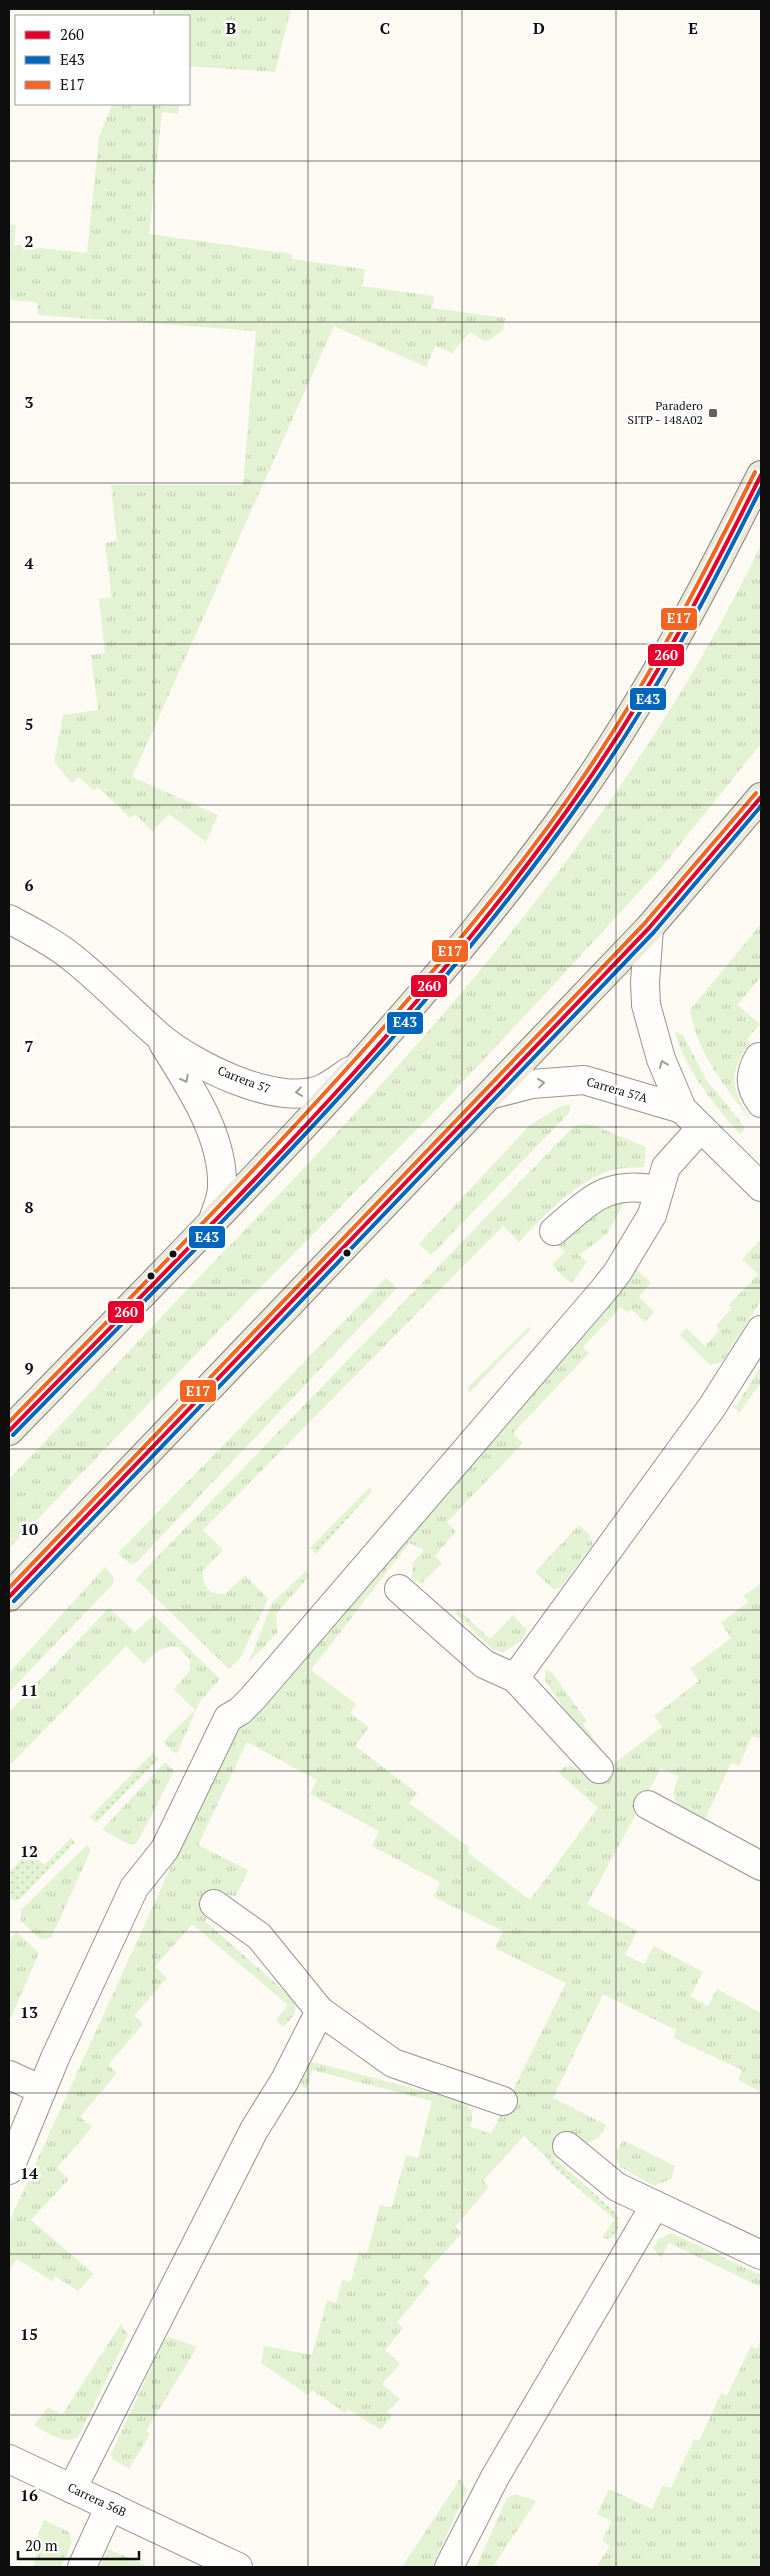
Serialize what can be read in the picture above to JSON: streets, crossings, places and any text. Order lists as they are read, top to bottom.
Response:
{
  "streets": {
    "street": ["Carrera 57", "Carrera 57A", "Carrera 56B"]
  },
  "places": {
    "transit": ["Paradero SITP - 148A02"]
  },
  "lines": ["transit line E17", "transit line 260", "transit line E43"],
  "legend": ["260", "E43", "E17"],
  "scale_bar": "20 m",
  "grid": {
    "columns": [
      "B",
      "C",
      "D",
      "E"
    ],
    "rows": [
      "2",
      "3",
      "4",
      "5",
      "6",
      "7",
      "8",
      "9",
      "10",
      "11",
      "12",
      "13",
      "14",
      "15",
      "16"
    ]
  }
}
